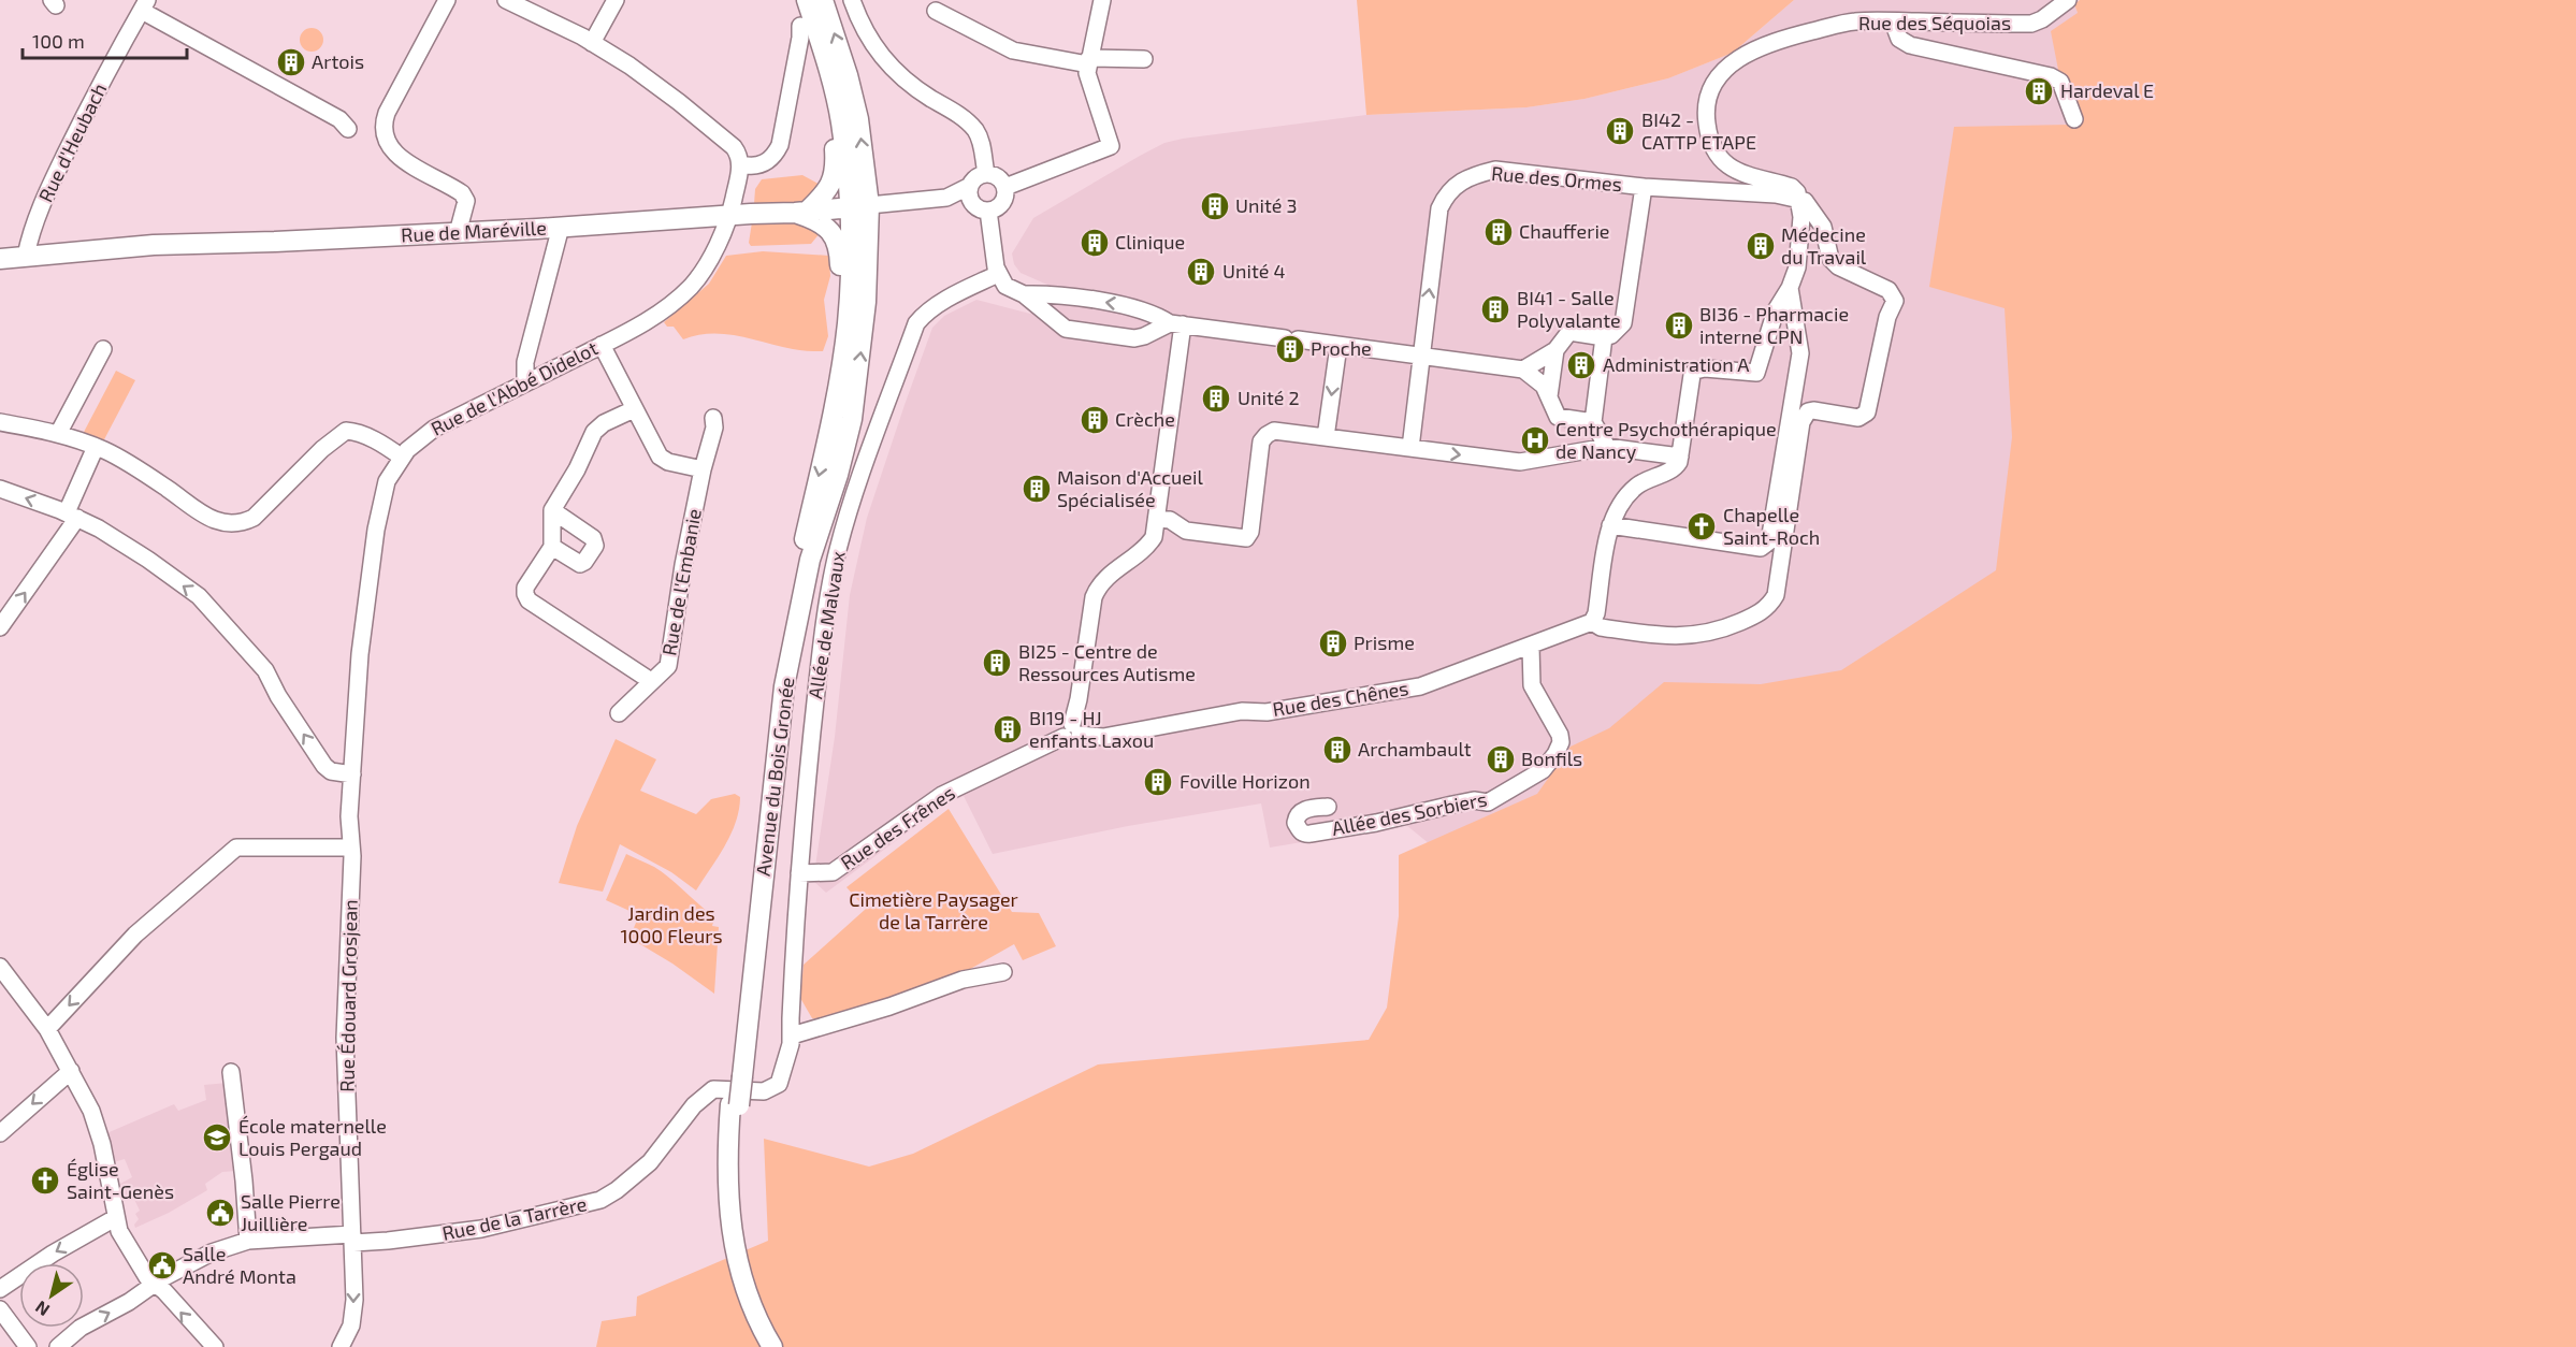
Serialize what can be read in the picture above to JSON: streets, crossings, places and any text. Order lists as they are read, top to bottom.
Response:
{
  "streets": {
    "main road": ["Rue de Maréville", "Avenue du Bois Gronée"],
    "street": [
      "Rue des Séquoias",
      "Rue d'Heubach",
      "Rue des Ormes",
      "Rue de l'Abbé Didelot",
      "Rue de l'Embanie",
      "Allée de Malvaux",
      "Rue des Chênes",
      "Allée des Sorbiers",
      "Rue des Frênes",
      "Rue Édouard Grosjean",
      "Rue de la Tarrère"
    ]
  },
  "crossings": [
    ["Rue des Séquoias", "Rue des Ormes"],
    ["Rue des Séquoias", "Rue des Chênes"],
    ["Rue d'Heubach", "Rue de Maréville"],
    ["Rue de Maréville", "Rue de l'Abbé Didelot"],
    ["Rue de Maréville", "Avenue du Bois Gronée"],
    ["Rue de l'Abbé Didelot", "Rue Édouard Grosjean"],
    ["Allée de Malvaux", "Rue des Frênes"],
    ["Allée de Malvaux", "Rue de la Tarrère"],
    ["Rue des Chênes", "Allée des Sorbiers"],
    ["Rue des Chênes", "Rue des Frênes"],
    ["Rue Édouard Grosjean", "Rue de la Tarrère"]
  ],
  "parks": ["Cimetière Paysager de la Tarrère", "Jardin des 1000 Fleurs"],
  "places": {
    "building": [
      "Artois",
      "Hardeval E",
      "BI42 - CATTP ETAPE",
      "Unité 3",
      "Chaufferie",
      "Clinique",
      "Médecine du Travail",
      "Unité 4",
      "BI41 - Salle Polyvalante",
      "BI36 - Pharmacie interne CPN",
      "Proche",
      "Administration A",
      "Unité 2",
      "Crèche",
      "Maison d'Accueil Spécialisée",
      "Prisme",
      "BI25 - Centre de Ressources Autisme",
      "BI19 - HJ enfants Laxou",
      "Archambault",
      "Bonfils",
      "Foville Horizon"
    ],
    "hospital": ["Centre Psychothérapique de Nancy"],
    "church": ["Chapelle Saint-Roch", "Église Saint-Genès"],
    "school or university": ["École maternelle Louis Pergaud"],
    "public building": ["Salle Pierre Juillière", "Salle André Monta"]
  },
  "scale_bar": "100 m",
  "north": "bottom left"
}
